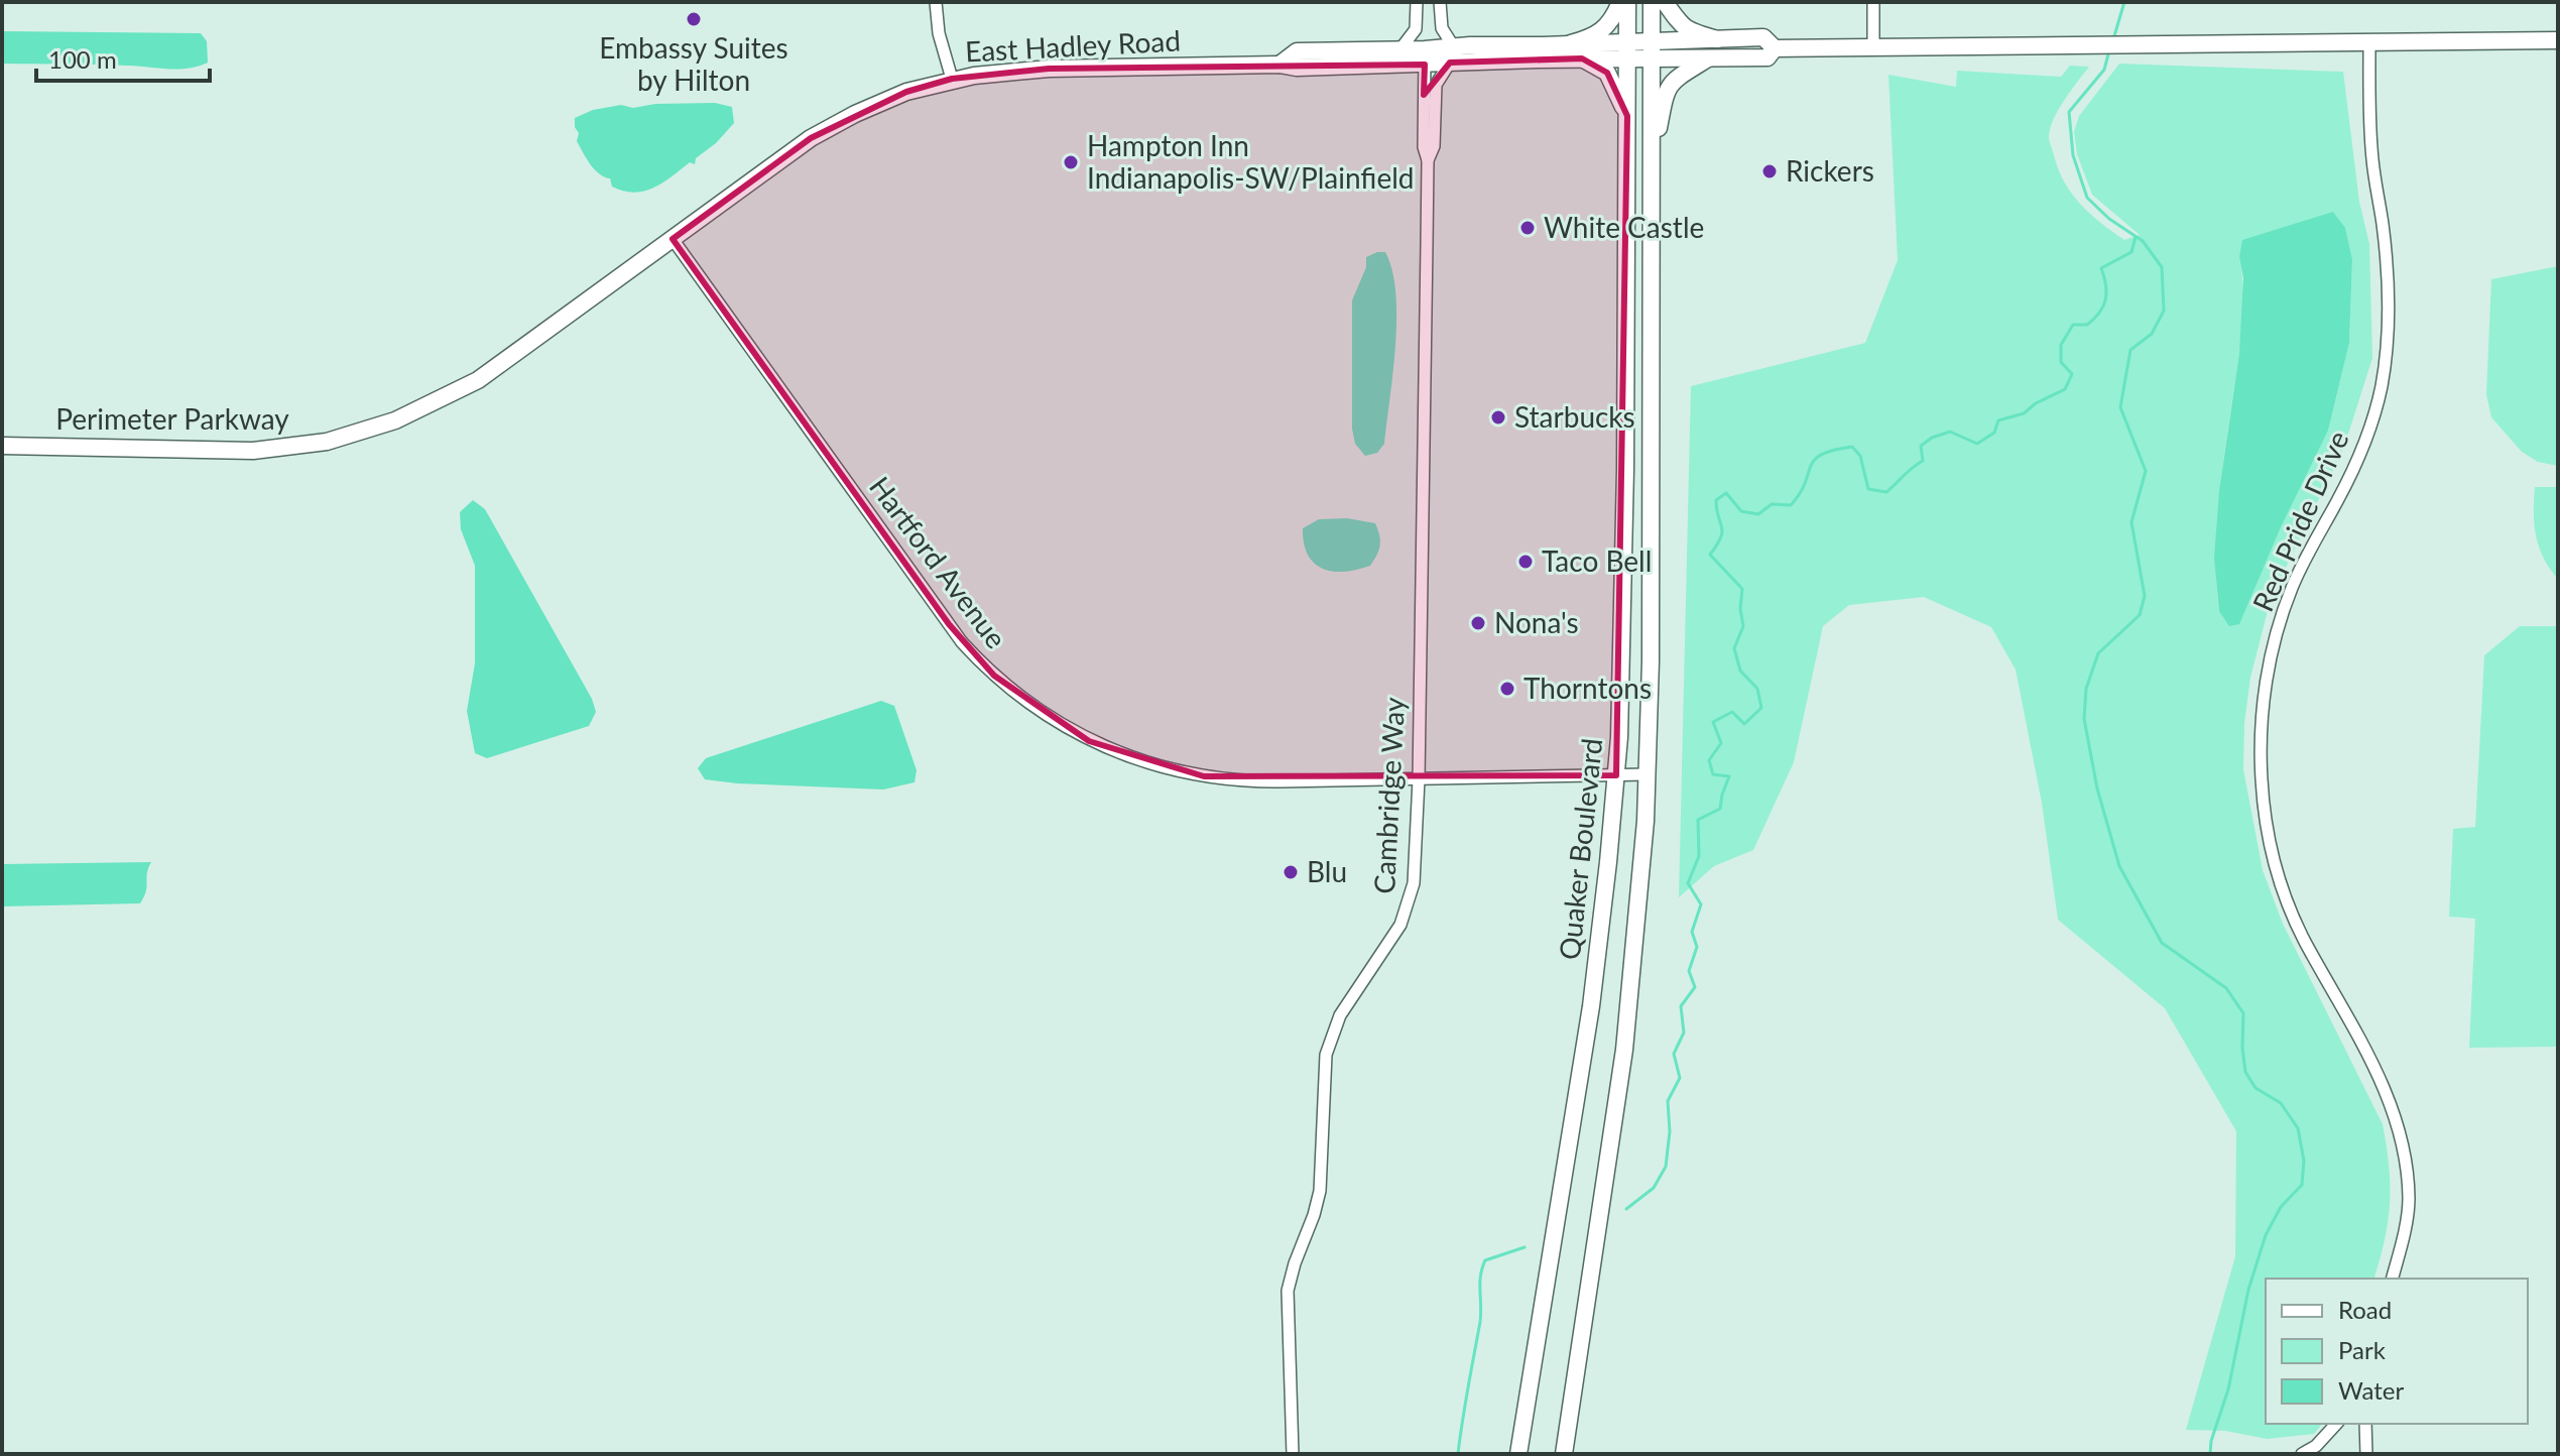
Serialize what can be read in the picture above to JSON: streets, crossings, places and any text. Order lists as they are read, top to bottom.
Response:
{
  "streets": {
    "main road": ["East Hadley Road", "Perimeter Parkway", "Quaker Boulevard"],
    "street": ["Red Pride Drive", "Hartford Avenue", "Cambridge Way"]
  },
  "crossings": [
    ["East Hadley Road", "Perimeter Parkway"],
    ["East Hadley Road", "Red Pride Drive"],
    ["East Hadley Road", "Hartford Avenue"],
    ["East Hadley Road", "Cambridge Way"],
    ["East Hadley Road", "Quaker Boulevard"],
    ["Perimeter Parkway", "Hartford Avenue"],
    ["Hartford Avenue", "Cambridge Way"],
    ["Hartford Avenue", "Quaker Boulevard"]
  ],
  "places": [
    "Embassy Suites by Hilton",
    "Hampton Inn Indianapolis-SW/Plainfield",
    "Rickers",
    "White Castle",
    "Starbucks",
    "Taco Bell",
    "Nona's",
    "Thorntons",
    "Blu"
  ],
  "legend": ["Road", "Park", "Water"],
  "scale_bar": "100 m"
}
